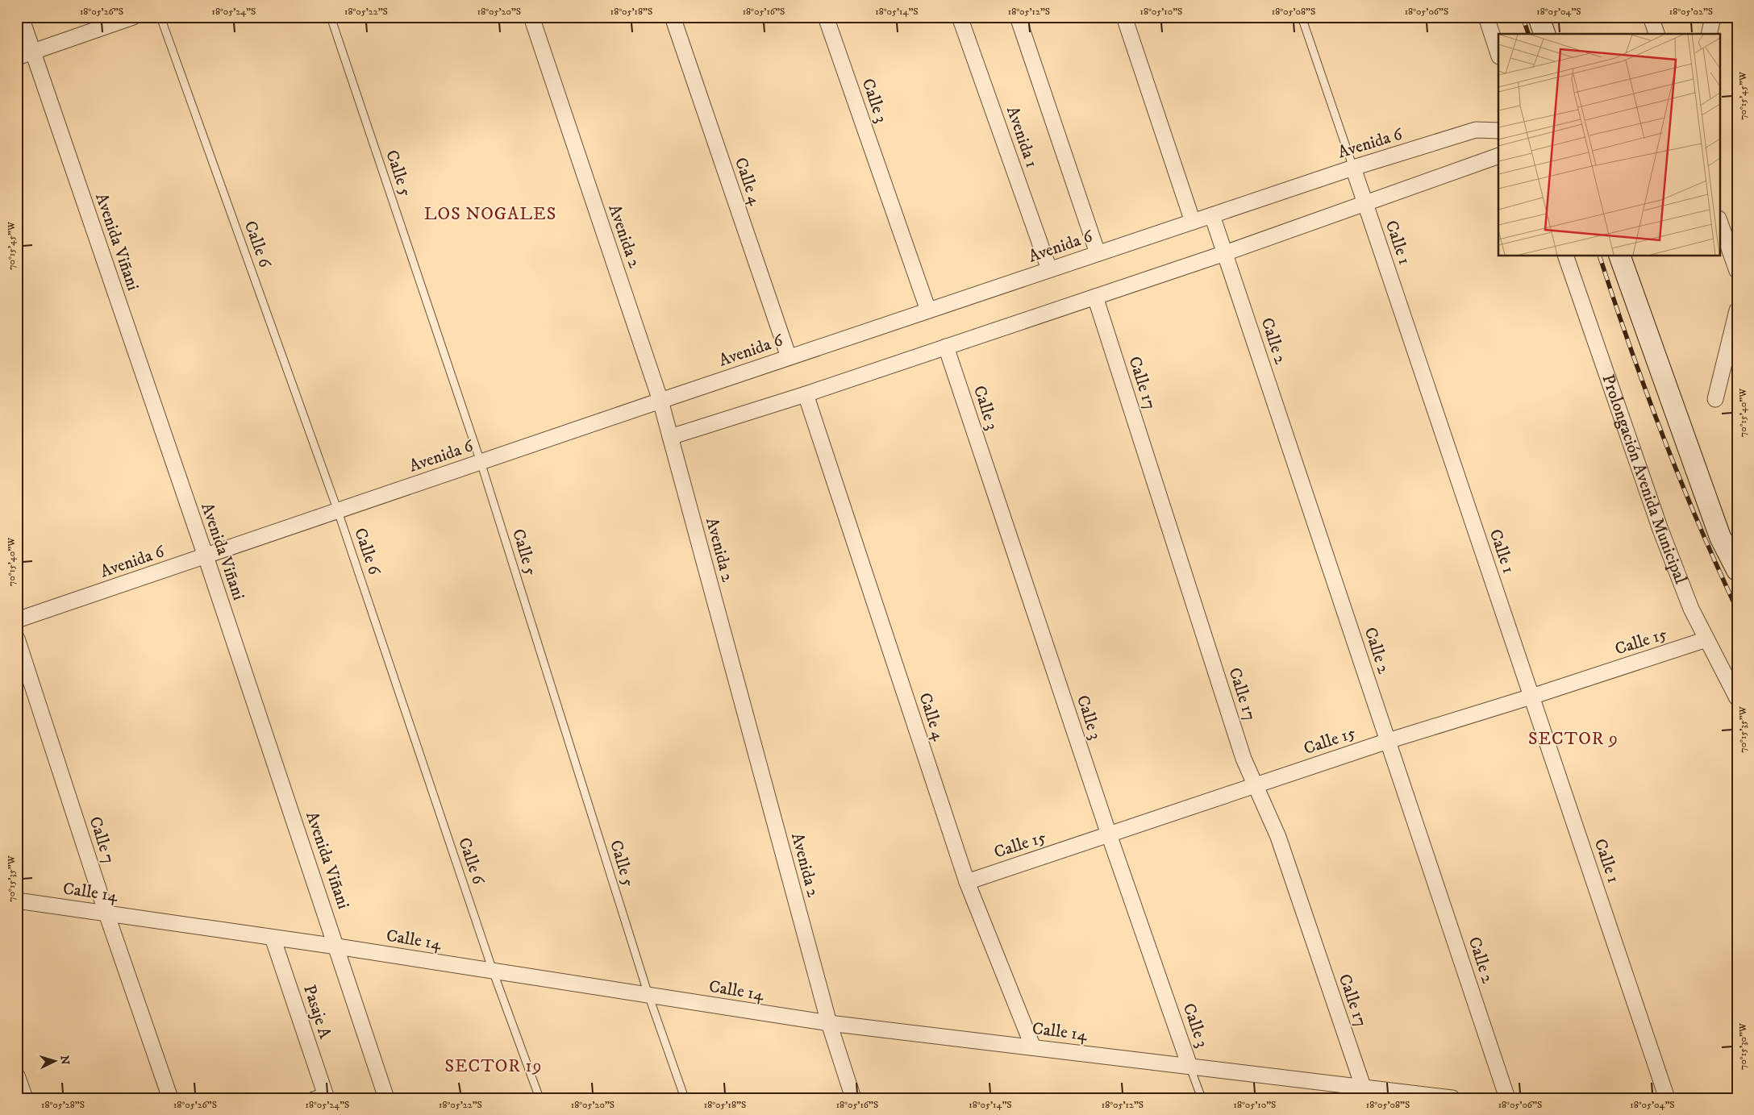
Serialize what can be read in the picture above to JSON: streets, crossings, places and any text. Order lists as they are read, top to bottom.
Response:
{
  "streets": {
    "street": [
      "Calle 3",
      "Avenida 1",
      "Avenida 6",
      "Calle 4",
      "Avenida 2",
      "Avenida Viñani",
      "Calle 1",
      "Calle 2",
      "Calle 17",
      "Prolongación Avenida Municipal",
      "Calle 15",
      "Calle 7",
      "Calle 14",
      "Pasaje A"
    ],
    "lane": ["Calle 5", "Calle 6"]
  },
  "crossings": [
    ["Calle 3", "Avenida 6"],
    ["Calle 3", "Calle 15"],
    ["Calle 3", "Calle 14"],
    ["Avenida 1", "Avenida 6"],
    ["Avenida 6", "Calle 5"],
    ["Avenida 6", "Calle 4"],
    ["Avenida 6", "Avenida 2"],
    ["Avenida 6", "Avenida Viñani"],
    ["Avenida 6", "Calle 1"],
    ["Avenida 6", "Calle 6"],
    ["Avenida 6", "Calle 2"],
    ["Calle 5", "Calle 14"],
    ["Calle 4", "Calle 15"],
    ["Calle 4", "Calle 14"],
    ["Avenida 2", "Calle 14"],
    ["Avenida Viñani", "Calle 14"],
    ["Calle 1", "Calle 15"],
    ["Calle 6", "Calle 14"],
    ["Calle 2", "Calle 15"],
    ["Calle 17", "Calle 15"],
    ["Calle 17", "Calle 14"],
    ["Prolongación Avenida Municipal", "Calle 15"],
    ["Calle 7", "Calle 14"],
    ["Calle 14", "Pasaje A"]
  ],
  "districts": ["LOS NOGALES", "SECTOR 9", "SECTOR 19"],
  "north": "right",
  "coordinates": [
    "18°05'26\"S",
    "18°05'24\"S",
    "18°05'22\"S",
    "18°05'20\"S",
    "18°05'18\"S",
    "18°05'16\"S",
    "18°05'14\"S",
    "18°05'12\"S",
    "18°05'10\"S",
    "18°05'08\"S",
    "18°05'06\"S",
    "18°05'04\"S",
    "18°05'02\"S",
    "70°15'45\"W",
    "70°15'40\"W",
    "70°15'35\"W",
    "70°15'30\"W",
    "18°05'28\"S"
  ]
}
